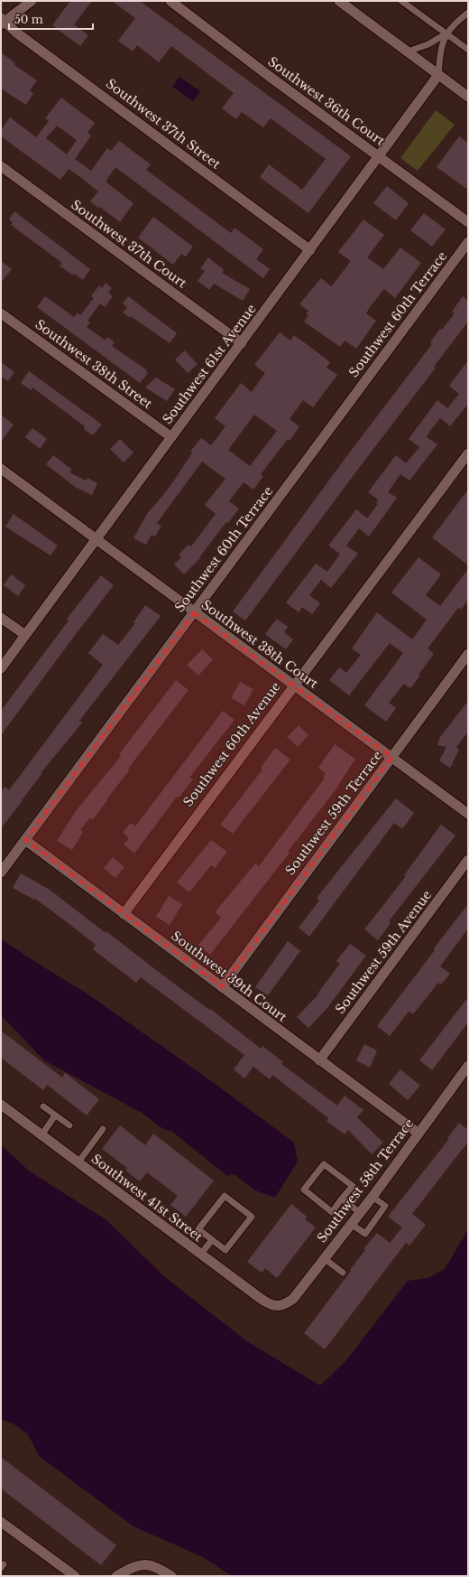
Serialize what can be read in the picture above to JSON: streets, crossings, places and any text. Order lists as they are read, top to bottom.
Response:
{
  "streets": {
    "street": [
      "Southwest 36th Court",
      "Southwest 37th Street",
      "Southwest 37th Court",
      "Southwest 60th Terrace",
      "Southwest 38th Street",
      "Southwest 61st Avenue",
      "Southwest 38th Court",
      "Southwest 60th Avenue",
      "Southwest 59th Terrace",
      "Southwest 59th Avenue",
      "Southwest 39th Court",
      "Southwest 58th Terrace",
      "Southwest 41st Street"
    ]
  },
  "crossings": [
    ["Southwest 36th Court", "Southwest 61st Avenue"],
    ["Southwest 37th Street", "Southwest 61st Avenue"],
    ["Southwest 37th Court", "Southwest 61st Avenue"],
    ["Southwest 60th Terrace", "Southwest 38th Court"],
    ["Southwest 60th Terrace", "Southwest 39th Court"],
    ["Southwest 38th Street", "Southwest 61st Avenue"],
    ["Southwest 61st Avenue", "Southwest 38th Court"],
    ["Southwest 38th Court", "Southwest 60th Avenue"],
    ["Southwest 38th Court", "Southwest 59th Terrace"],
    ["Southwest 60th Avenue", "Southwest 39th Court"],
    ["Southwest 59th Terrace", "Southwest 39th Court"],
    ["Southwest 59th Avenue", "Southwest 39th Court"],
    ["Southwest 39th Court", "Southwest 58th Terrace"],
    ["Southwest 58th Terrace", "Southwest 41st Street"]
  ],
  "scale_bar": "50 m"
}
